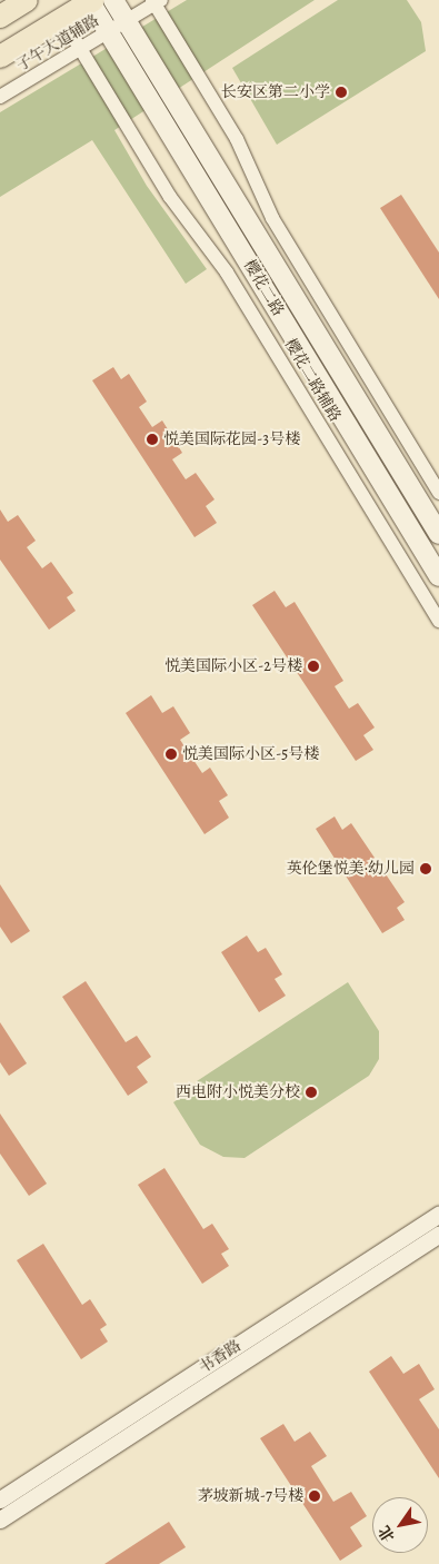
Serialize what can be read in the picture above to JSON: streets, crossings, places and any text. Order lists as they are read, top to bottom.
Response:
{
  "streets": {
    "main road": ["樱花二路"],
    "street": ["子午大道辅路", "樱花二路辅路", "书香路"]
  },
  "crossings": [
    ["子午大道辅路", "樱花二路"],
    ["子午大道辅路", "樱花二路辅路"]
  ],
  "places": [
    "长安区第二小学",
    "悦美国际花园-3号楼",
    "悦美国际小区-2号楼",
    "悦美国际小区-5号楼",
    "英伦堡悦美·幼儿园",
    "西电附小悦美分校",
    "茅坡新城-7号楼"
  ],
  "north": "bottom left"
}
